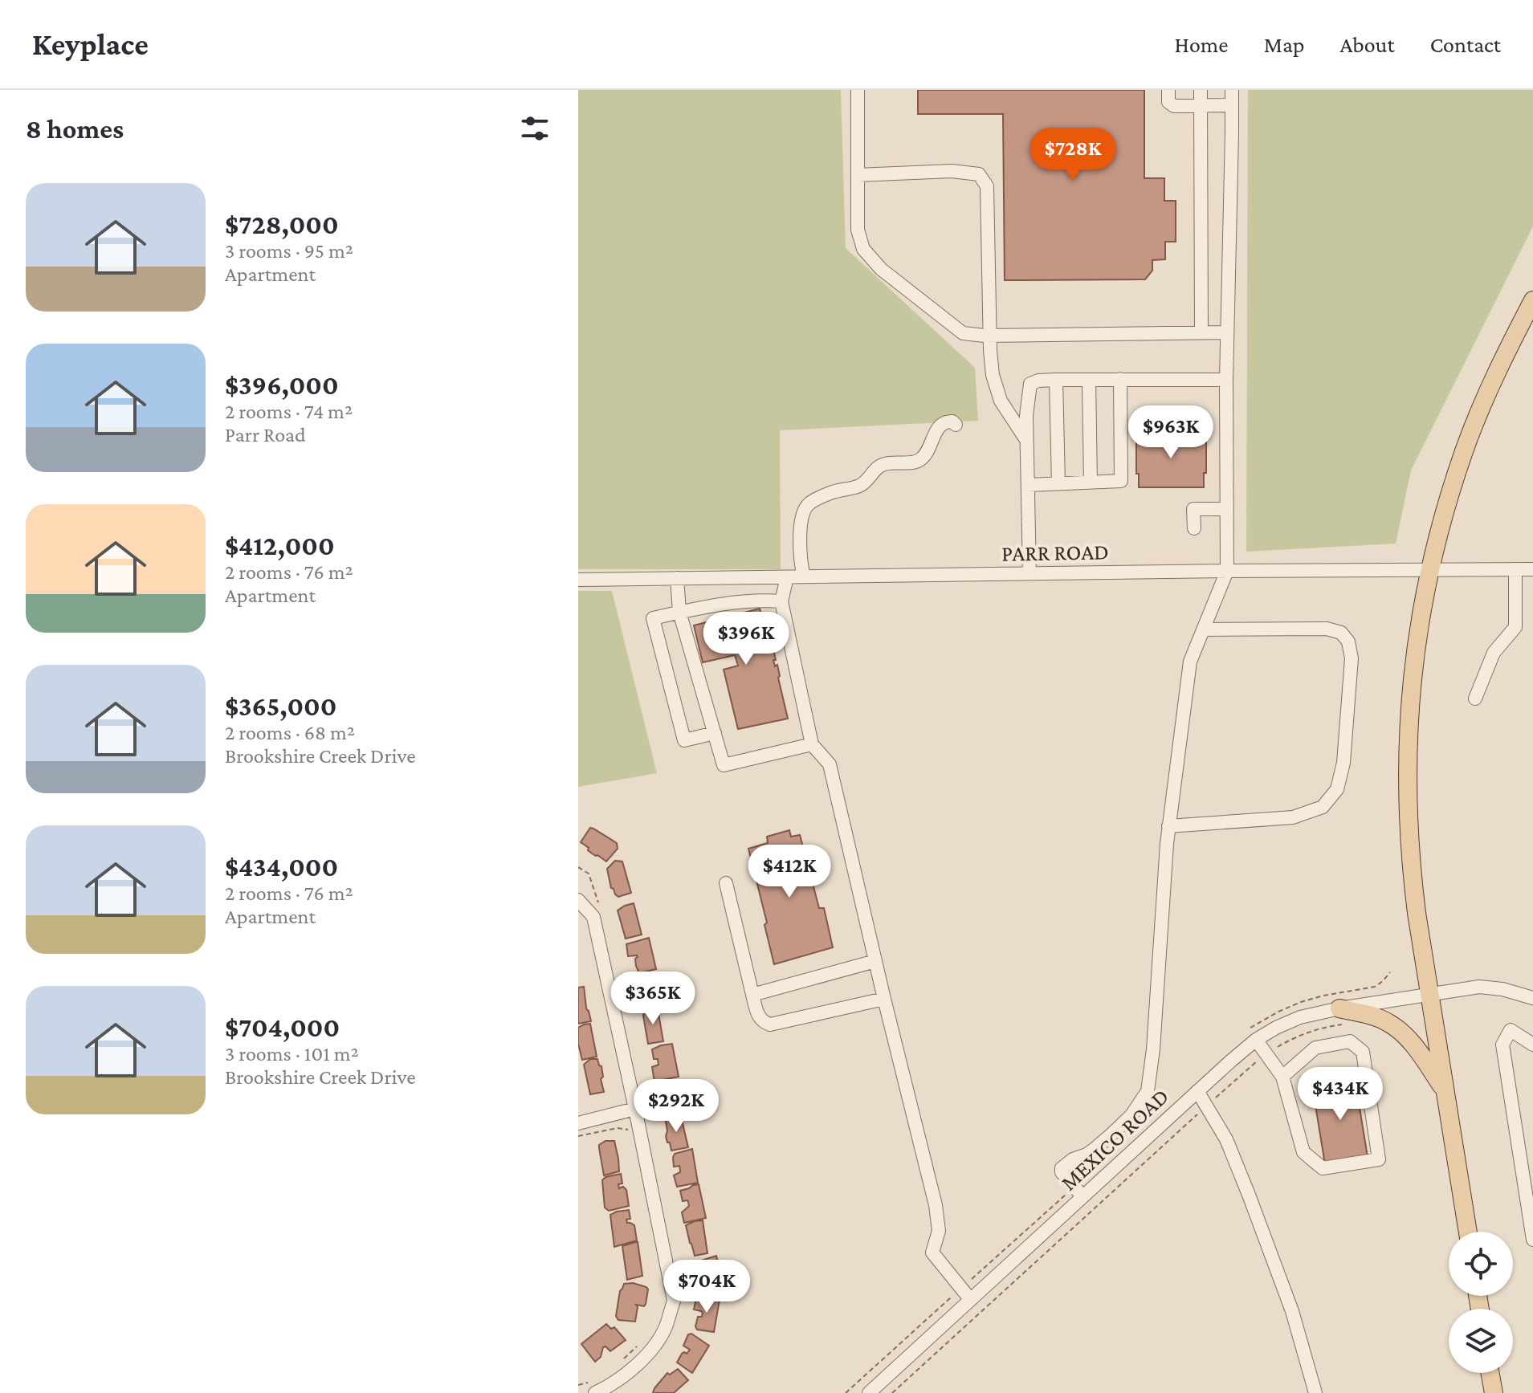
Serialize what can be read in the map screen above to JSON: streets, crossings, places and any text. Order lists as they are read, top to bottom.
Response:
{
  "streets": {
    "street": ["PARR ROAD", "MEXICO ROAD"]
  },
  "page": {
    "header": "Keyplace",
    "nav": [
      "Home",
      "Map",
      "About",
      "Contact"
    ],
    "heading": "8 homes",
    "price": [
      "$728K",
      "$963K",
      "$396K",
      "$412K",
      "$365K",
      "$434K",
      "$292K",
      "$704K"
    ],
    "list": [
      {
        "name": "$728,000",
        "note": "3 rooms · 95 m² · Apartment"
      },
      {
        "name": "$396,000",
        "note": "2 rooms · 74 m² · Parr Road"
      },
      {
        "name": "$412,000",
        "note": "2 rooms · 76 m² · Apartment"
      },
      {
        "name": "$365,000",
        "note": "2 rooms · 68 m² · Brookshire Creek Drive"
      },
      {
        "name": "$434,000",
        "note": "2 rooms · 76 m² · Apartment"
      },
      {
        "name": "$704,000",
        "note": "3 rooms · 101 m² · Brookshire Creek Drive"
      }
    ]
  }
}
